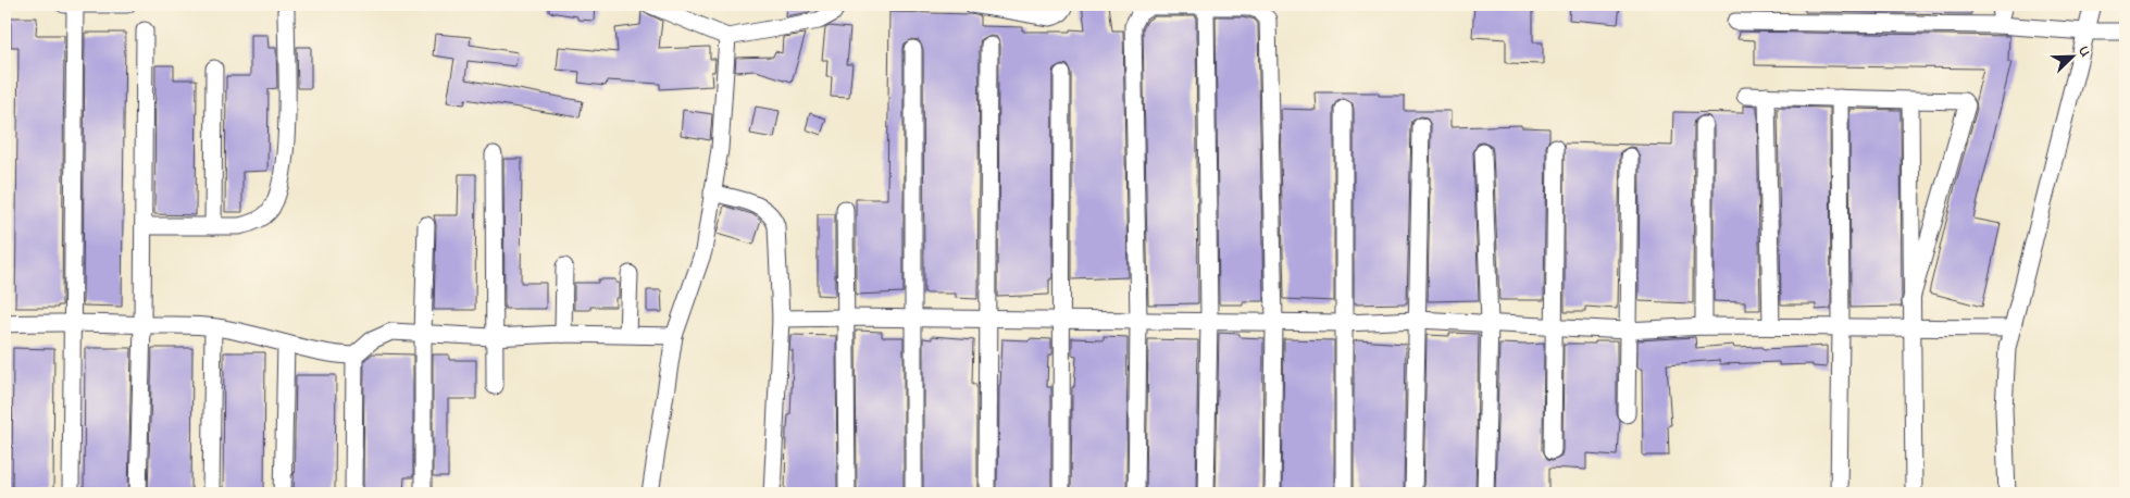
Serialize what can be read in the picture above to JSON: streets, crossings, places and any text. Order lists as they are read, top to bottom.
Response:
{
  "north": "top right"
}
